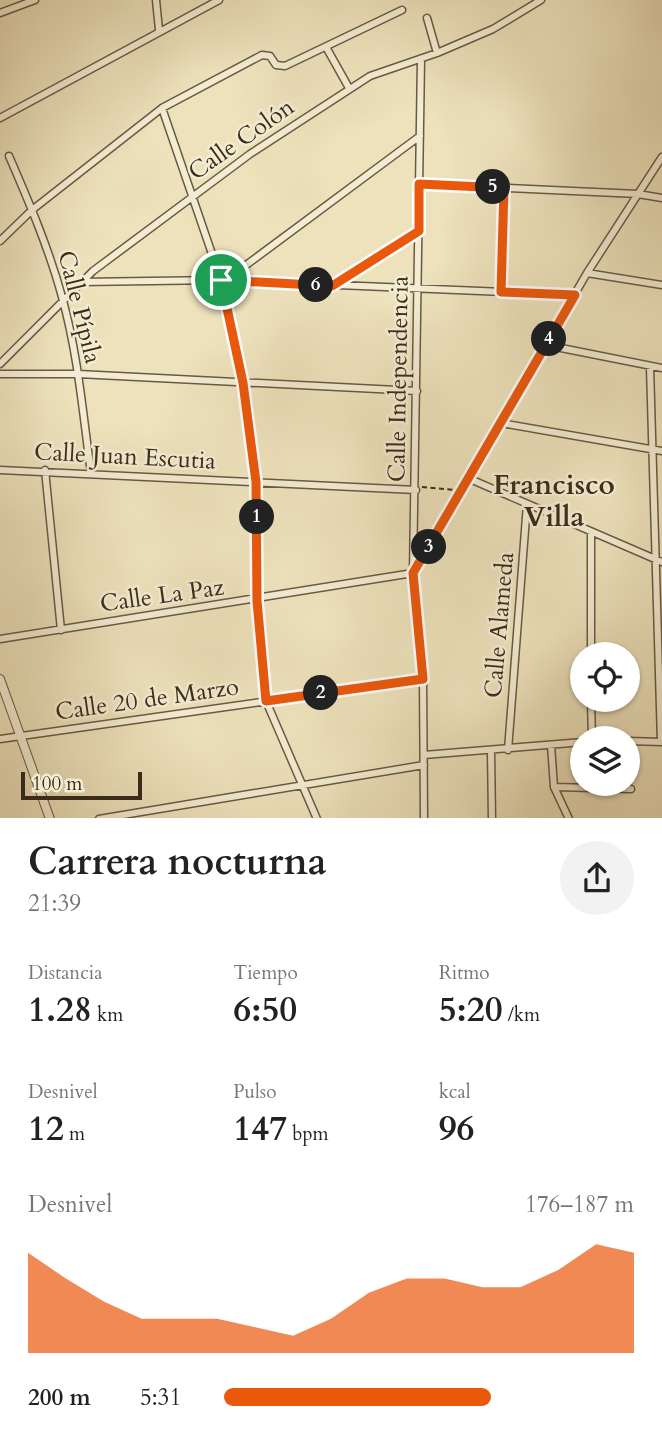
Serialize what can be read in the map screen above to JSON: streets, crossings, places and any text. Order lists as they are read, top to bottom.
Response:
{
  "streets": {
    "street": [
      "Calle Colón",
      "Calle Pípila",
      "Calle Independencia",
      "Calle Juan Escutia",
      "Calle La Paz",
      "Calle Alameda",
      "Calle 20 de Marzo"
    ]
  },
  "crossings": [
    ["Calle Colón", "Calle Pípila"],
    ["Calle Colón", "Calle Independencia"],
    ["Calle Pípila", "Calle Juan Escutia"],
    ["Calle Independencia", "Calle Juan Escutia"],
    ["Calle Independencia", "Calle La Paz"],
    ["Calle Independencia", "Calle 20 de Marzo"]
  ],
  "districts": ["Francisco Villa"],
  "scale_bar": "100 m",
  "page": {
    "pins": [
      "5",
      "6",
      "4",
      "1",
      "3",
      "2"
    ],
    "scale": "100 m",
    "heading": ["Carrera nocturna", "21:39"],
    "stats": [
      ["Distancia", "1.28 km"],
      ["Tiempo", "6:50"],
      ["Ritmo", "5:20 /km"],
      ["Desnivel", "12 m"],
      ["Pulso", "147 bpm"],
      ["kcal", "96"]
    ],
    "chart": ["Desnivel", "176–187 m"],
    "list": [
      {
        "name": "200 m",
        "note": "5:31"
      }
    ]
  }
}
